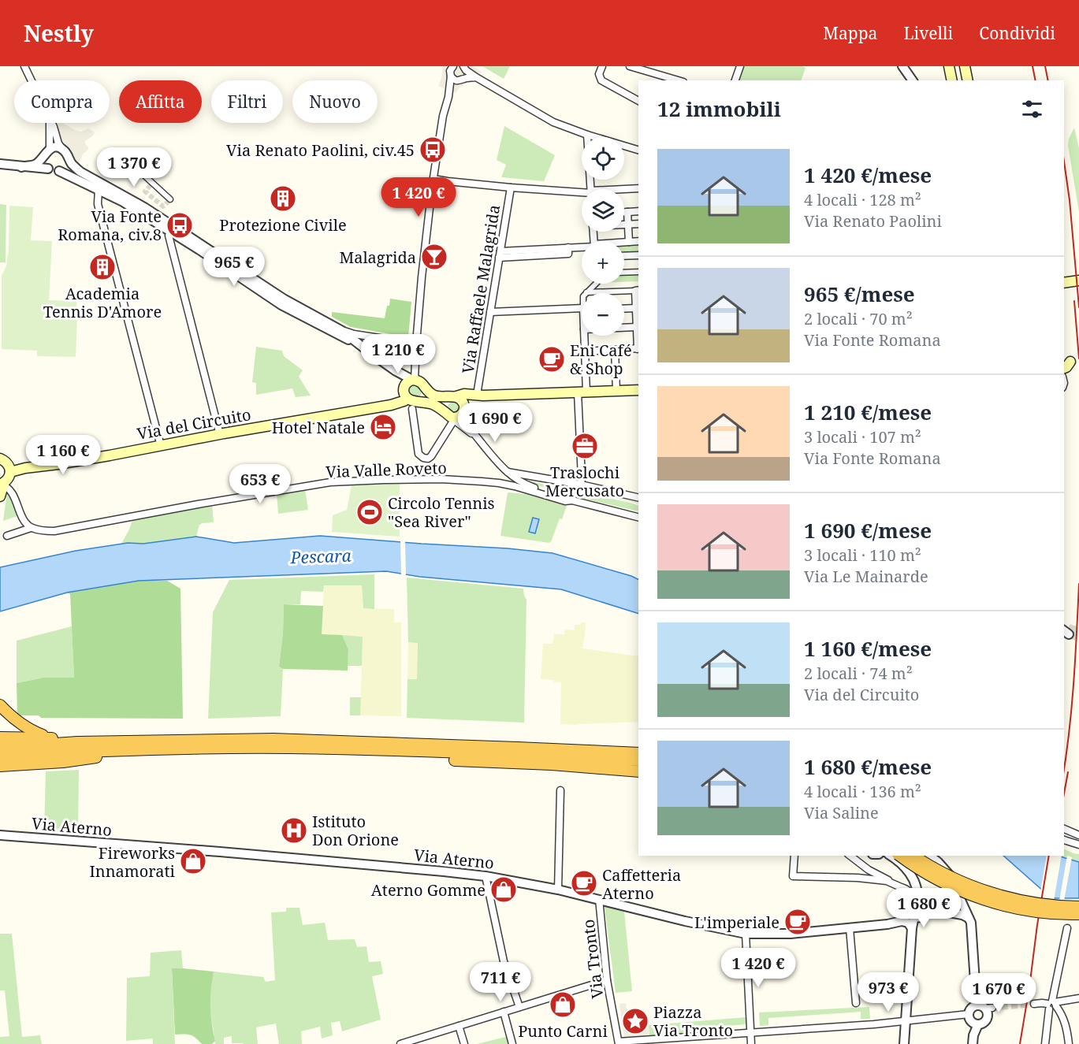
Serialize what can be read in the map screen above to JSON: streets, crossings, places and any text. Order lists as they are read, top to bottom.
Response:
{
  "streets": {
    "main road": ["Via del Circuito"],
    "street": [
      "Via Raffaele Malagrida",
      "Via Valle Roveto",
      "Via Aterno",
      "Via Tronto"
    ]
  },
  "crossings": [
    ["Via Aterno", "Via Tronto"]
  ],
  "water": ["Pescara"],
  "places": {
    "bus stop": ["Via Renato Paolini, civ.45", "Via Fonte Romana, civ.8"],
    "building": ["Protezione Civile", "Academia Tennis D'Amore"],
    "bar": ["Malagrida"],
    "cafe": ["Eni Café & Shop", "Caffetteria Aterno", "L'imperiale"],
    "hotel": ["Hotel Natale"],
    "office": ["Traslochi Mercusato"],
    "sports": ["Circolo Tennis \"Sea River\""],
    "hospital": ["Istituto Don Orione"],
    "shop": ["Fireworks Innamorati", "Aterno Gomme", "Punto Carni"],
    "place": ["Piazza Via Tronto"]
  },
  "page": {
    "header": "Nestly",
    "nav": ["Mappa", "Livelli", "Condividi"],
    "chip": [
      "Compra",
      "Affitta",
      "Filtri",
      "Nuovo"
    ],
    "heading": "12 immobili",
    "map_buttons": ["+", "−"],
    "list": [
      {
        "name": "1 420 €/mese",
        "note": "4 locali · 128 m² · Via Renato Paolini"
      },
      {
        "name": "965 €/mese",
        "note": "2 locali · 70 m² · Via Fonte Romana"
      },
      {
        "name": "1 210 €/mese",
        "note": "3 locali · 107 m² · Via Fonte Romana"
      },
      {
        "name": "1 690 €/mese",
        "note": "3 locali · 110 m² · Via Le Mainarde"
      },
      {
        "name": "1 160 €/mese",
        "note": "2 locali · 74 m² · Via del Circuito"
      },
      {
        "name": "1 680 €/mese",
        "note": "4 locali · 136 m² · Via Saline"
      }
    ],
    "price": [
      "1 370 €",
      "1 420 €",
      "965 €",
      "1 210 €",
      "1 690 €",
      "1 160 €",
      "653 €",
      "1 680 €",
      "1 420 €",
      "711 €",
      "973 €",
      "1 670 €"
    ]
  }
}
